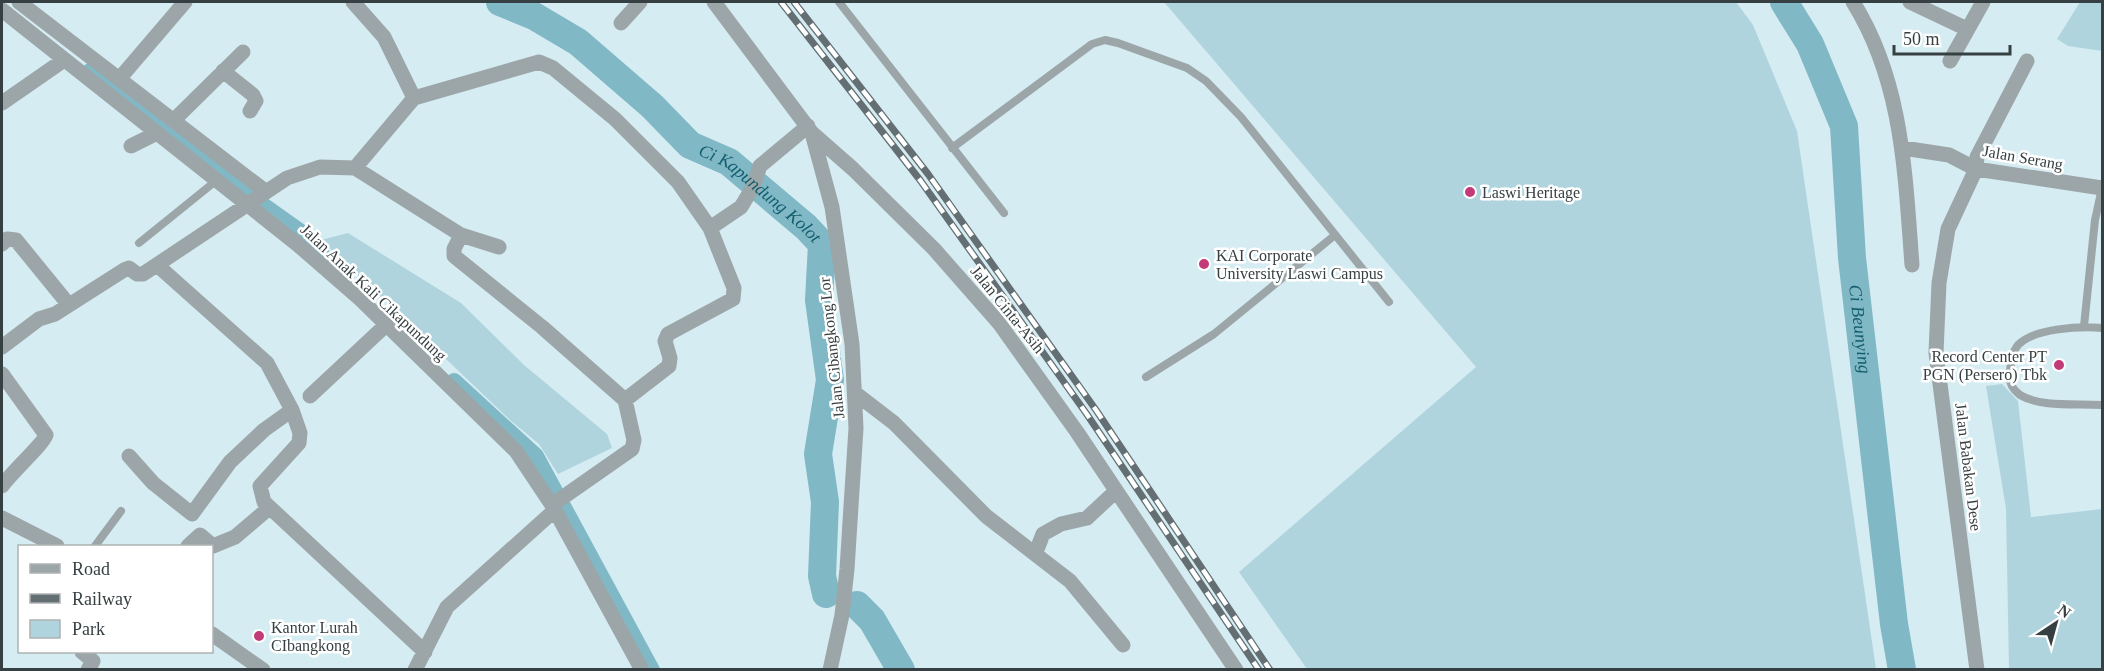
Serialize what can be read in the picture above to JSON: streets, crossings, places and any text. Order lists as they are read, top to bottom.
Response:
{
  "streets": {
    "street": [
      "Jalan Serang",
      "Jalan Anak Kali Cikapundung",
      "Jalan Cinta-Asih",
      "Jalan Cibangkong Lor",
      "Jalan Babakan Dese"
    ]
  },
  "crossings": [
    ["Jalan Serang", "Jalan Babakan Dese"],
    ["Jalan Cinta-Asih", "Jalan Cibangkong Lor"]
  ],
  "water": ["Ci Kapundung Kolot", "Ci Beunying"],
  "places": [
    "Laswi Heritage",
    "KAI Corporate University Laswi Campus",
    "Record Center PT PGN (Persero) Tbk",
    "Kantor Lurah CIbangkong"
  ],
  "legend": ["Road", "Railway", "Park"],
  "scale_bar": "50 m",
  "north": "top right"
}
